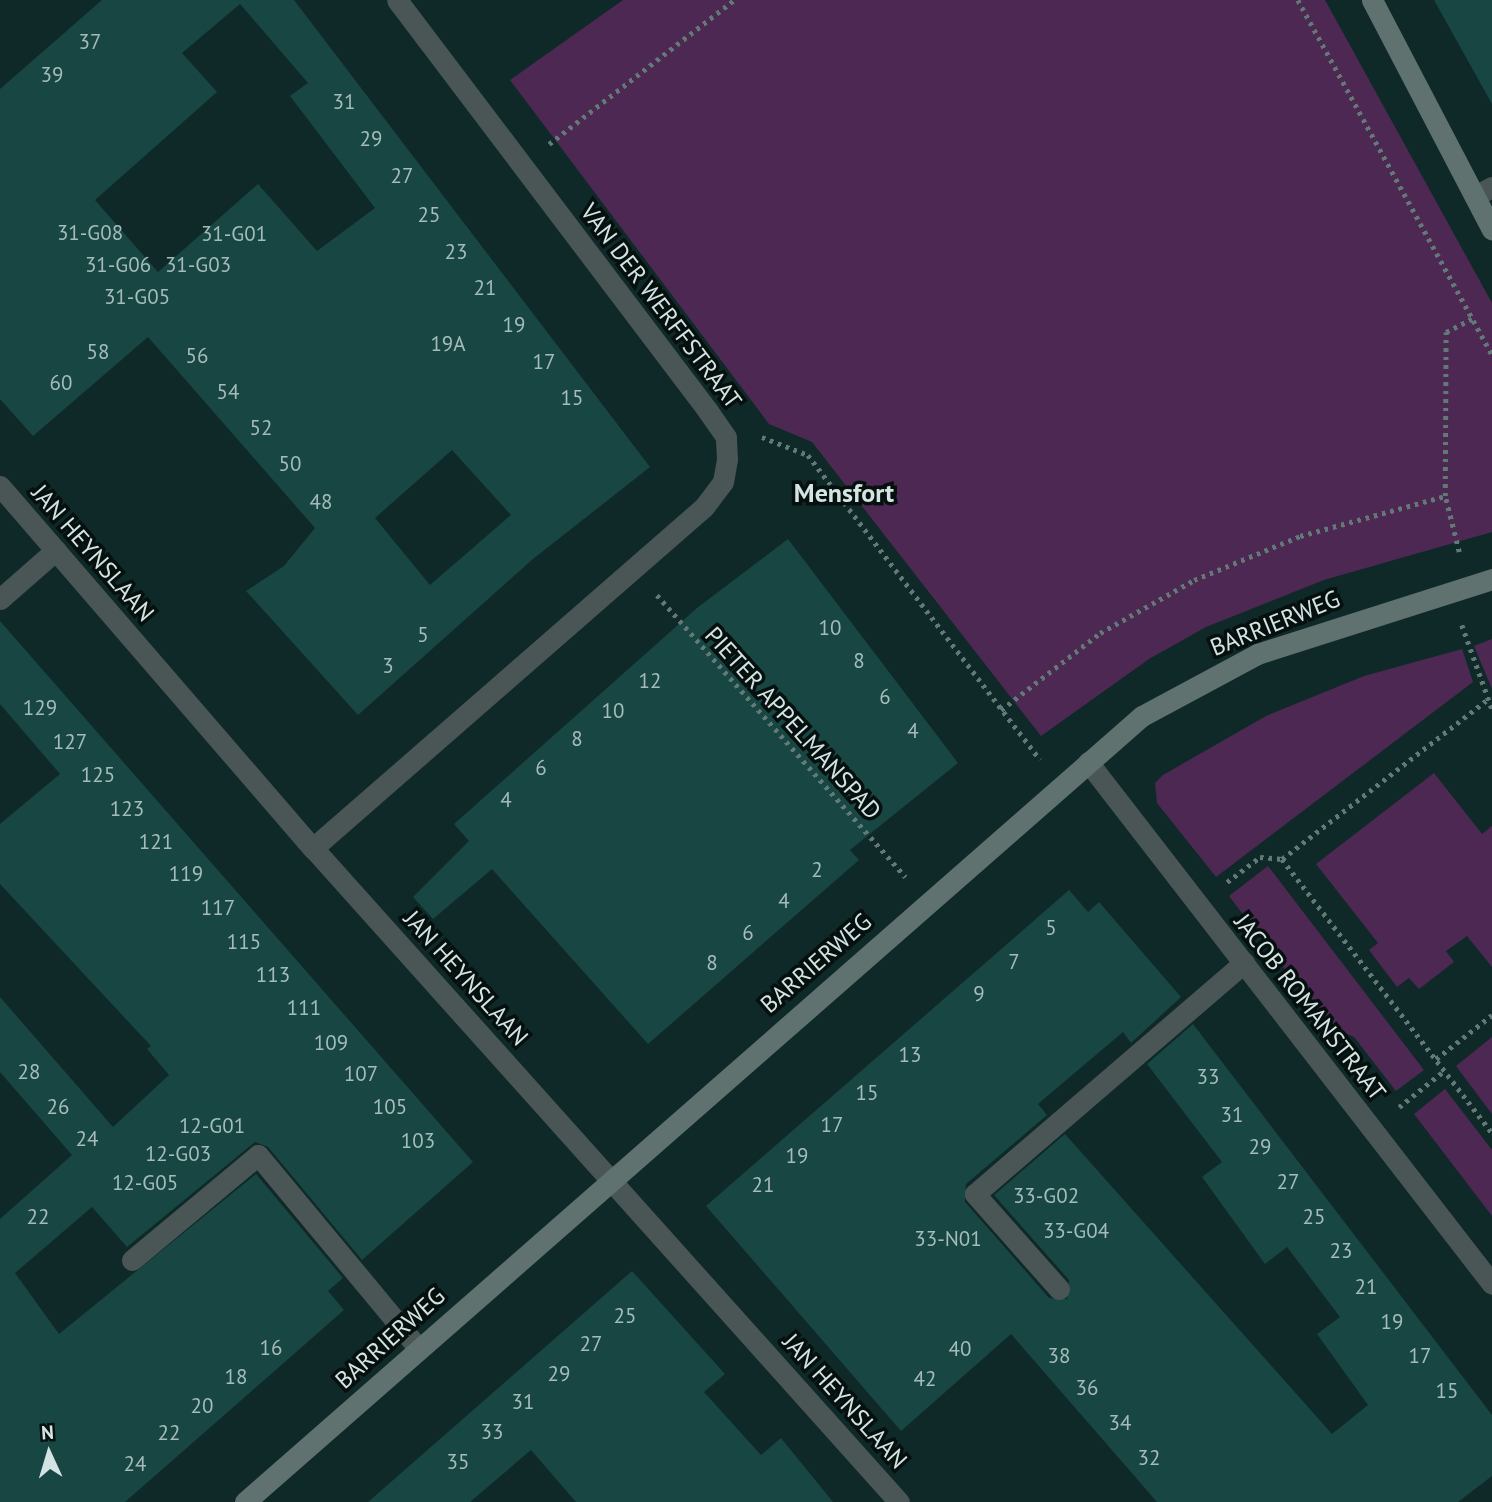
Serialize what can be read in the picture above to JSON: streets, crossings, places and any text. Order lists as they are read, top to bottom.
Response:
{
  "streets": {
    "street": [
      "VAN DER WERFFSTRAAT",
      "JAN HEYNSLAAN",
      "BARRIERWEG",
      "JACOB ROMANSTRAAT"
    ],
    "path": ["PIETER APPELMANSPAD"]
  },
  "crossings": [
    ["VAN DER WERFFSTRAAT", "JAN HEYNSLAAN"],
    ["VAN DER WERFFSTRAAT", "PIETER APPELMANSPAD"],
    ["JAN HEYNSLAAN", "BARRIERWEG"],
    ["BARRIERWEG", "PIETER APPELMANSPAD"],
    ["BARRIERWEG", "JACOB ROMANSTRAAT"]
  ],
  "districts": ["Mensfort"],
  "house_numbers": [
    "37",
    "39",
    "31",
    "29",
    "27",
    "25",
    "31-G08",
    "31-G01",
    "23",
    "31-G06",
    "31-G03",
    "21",
    "31-G05",
    "19",
    "19A",
    "58",
    "56",
    "17",
    "60",
    "54",
    "15",
    "52",
    "50",
    "48",
    "10",
    "5",
    "8",
    "3",
    "12",
    "6",
    "129",
    "10",
    "4",
    "8",
    "127",
    "6",
    "125",
    "4",
    "123",
    "121",
    "2",
    "119",
    "4",
    "117",
    "5",
    "6",
    "115",
    "7",
    "8",
    "113",
    "9",
    "111",
    "109",
    "13",
    "28",
    "107",
    "33",
    "15",
    "26",
    "105",
    "31",
    "17",
    "12-G01",
    "24",
    "103",
    "29",
    "12-G03",
    "19",
    "27",
    "12-G05",
    "21",
    "33-G02",
    "22",
    "25",
    "33-G04",
    "33-N01",
    "23",
    "21",
    "25",
    "19",
    "27",
    "16",
    "40",
    "38",
    "17",
    "29",
    "18",
    "42",
    "36",
    "15",
    "31",
    "20",
    "34",
    "33",
    "22",
    "32",
    "35",
    "24"
  ],
  "north": "top"
}
